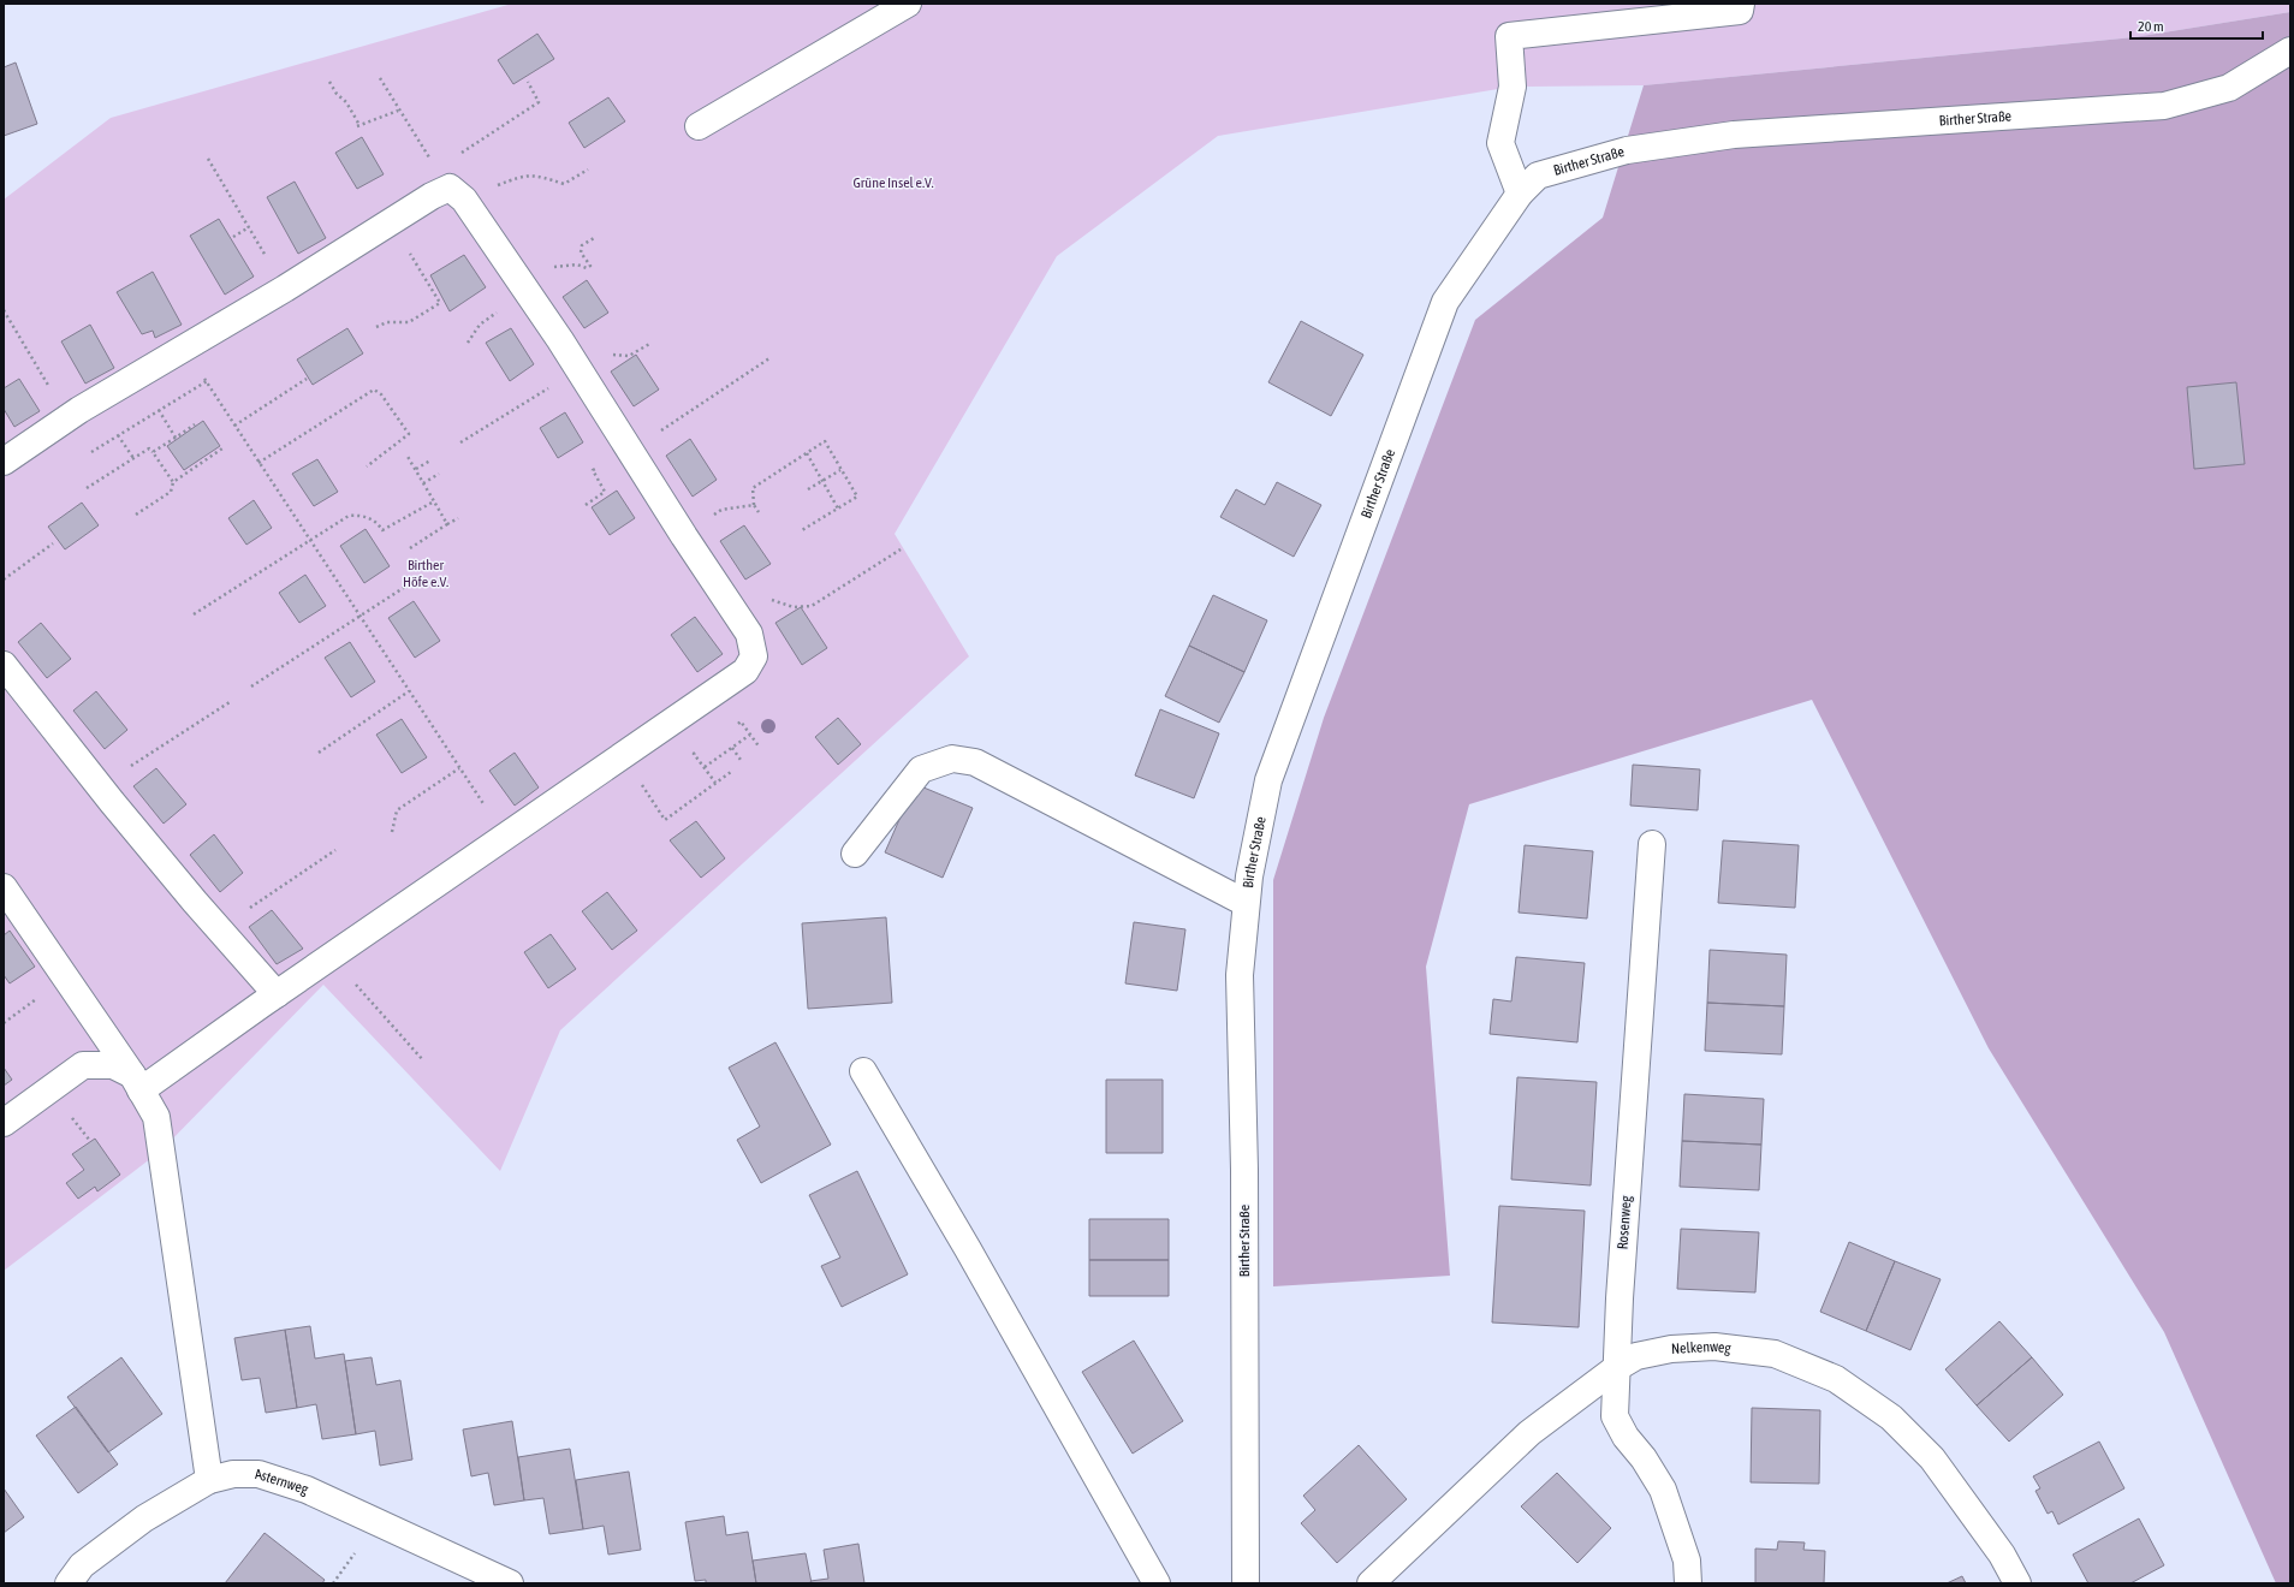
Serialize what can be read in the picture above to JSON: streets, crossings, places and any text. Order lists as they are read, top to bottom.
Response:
{
  "streets": {
    "street": [
      "Birther Straße",
      "Rosenweg",
      "Nelkenweg",
      "Asternweg"
    ]
  },
  "crossings": [
    ["Rosenweg", "Nelkenweg"]
  ],
  "parks": ["Grüne Insel e.V.", "Birther Höfe e.V."],
  "scale_bar": "20 m"
}
